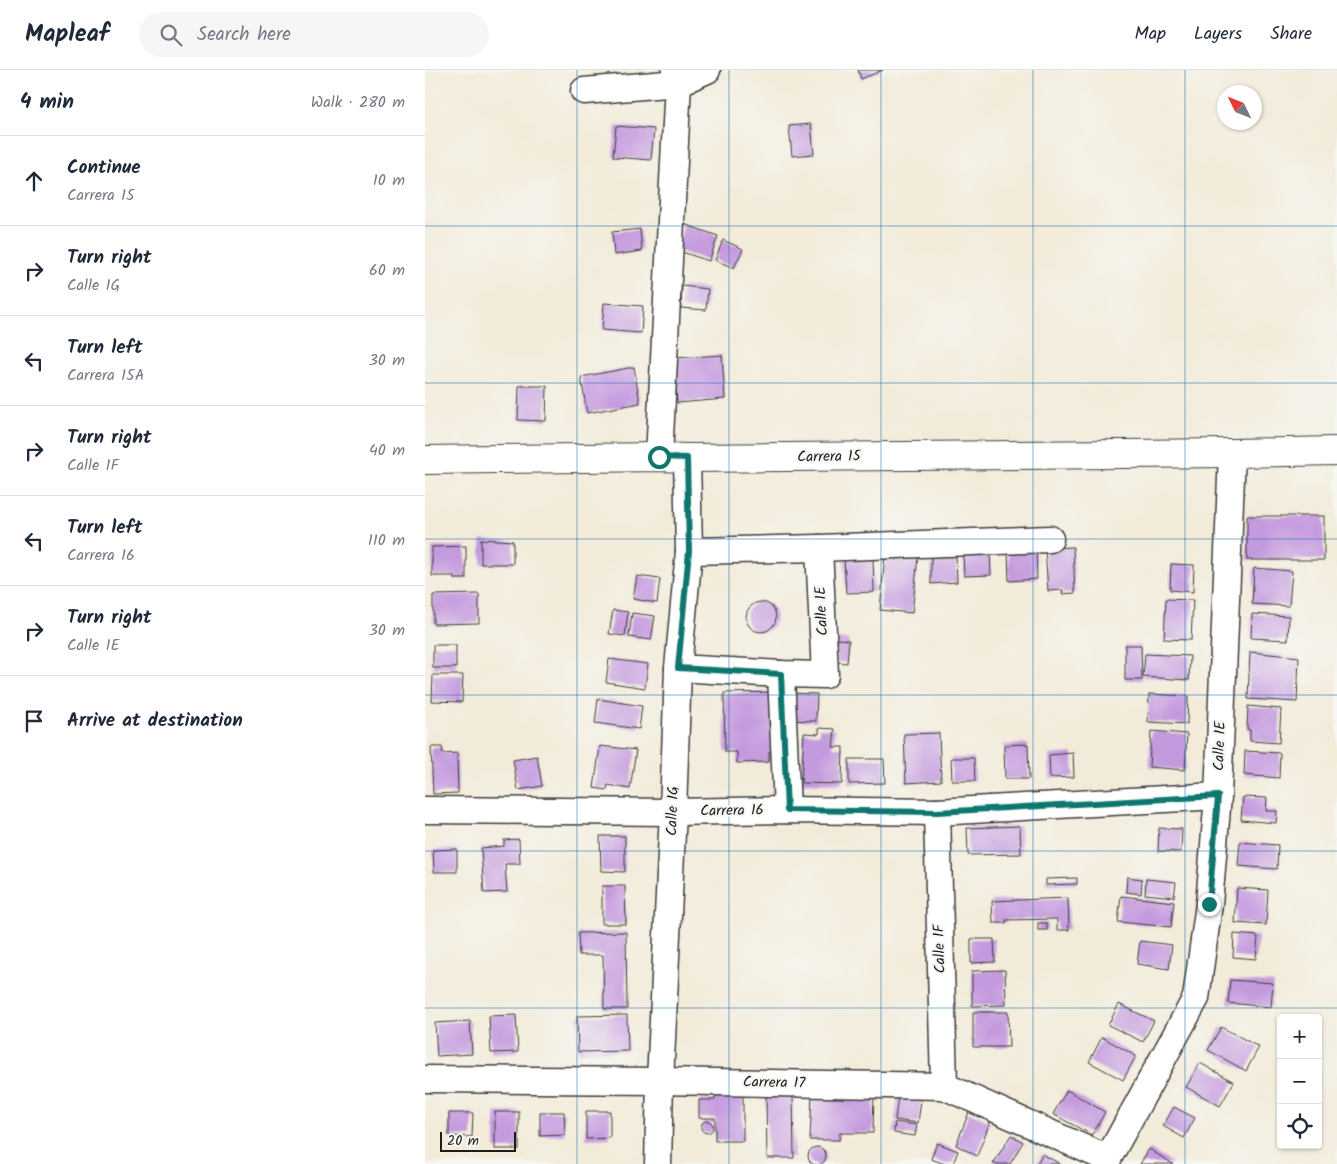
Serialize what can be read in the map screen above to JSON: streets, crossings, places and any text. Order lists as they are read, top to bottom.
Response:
{
  "streets": {
    "street": [
      "Carrera 15",
      "Calle 1E",
      "Calle 1G",
      "Carrera 16",
      "Calle 1F",
      "Carrera 17"
    ]
  },
  "crossings": [
    ["Carrera 15", "Calle 1E"],
    ["Carrera 15", "Calle 1G"],
    ["Calle 1E", "Carrera 16"],
    ["Calle 1E", "Carrera 17"],
    ["Calle 1G", "Carrera 16"],
    ["Calle 1G", "Carrera 17"],
    ["Carrera 16", "Calle 1F"],
    ["Calle 1F", "Carrera 17"]
  ],
  "scale_bar": "20 m",
  "north": "top left",
  "page": {
    "header": "Mapleaf",
    "search": "Search here",
    "nav": ["Map", "Layers", "Share"],
    "heading": ["4 min", "Walk · 280 m"],
    "list": [
      ["Continue", "Carrera 15", "10 m"],
      ["Turn right", "Calle 1G", "60 m"],
      ["Turn left", "Carrera 15A", "30 m"],
      ["Turn right", "Calle 1F", "40 m"],
      ["Turn left", "Carrera 16", "110 m"],
      ["Turn right", "Calle 1E", "30 m"],
      "Arrive at destination"
    ],
    "map_buttons": ["+", "−"],
    "scale": "20 m"
  }
}
